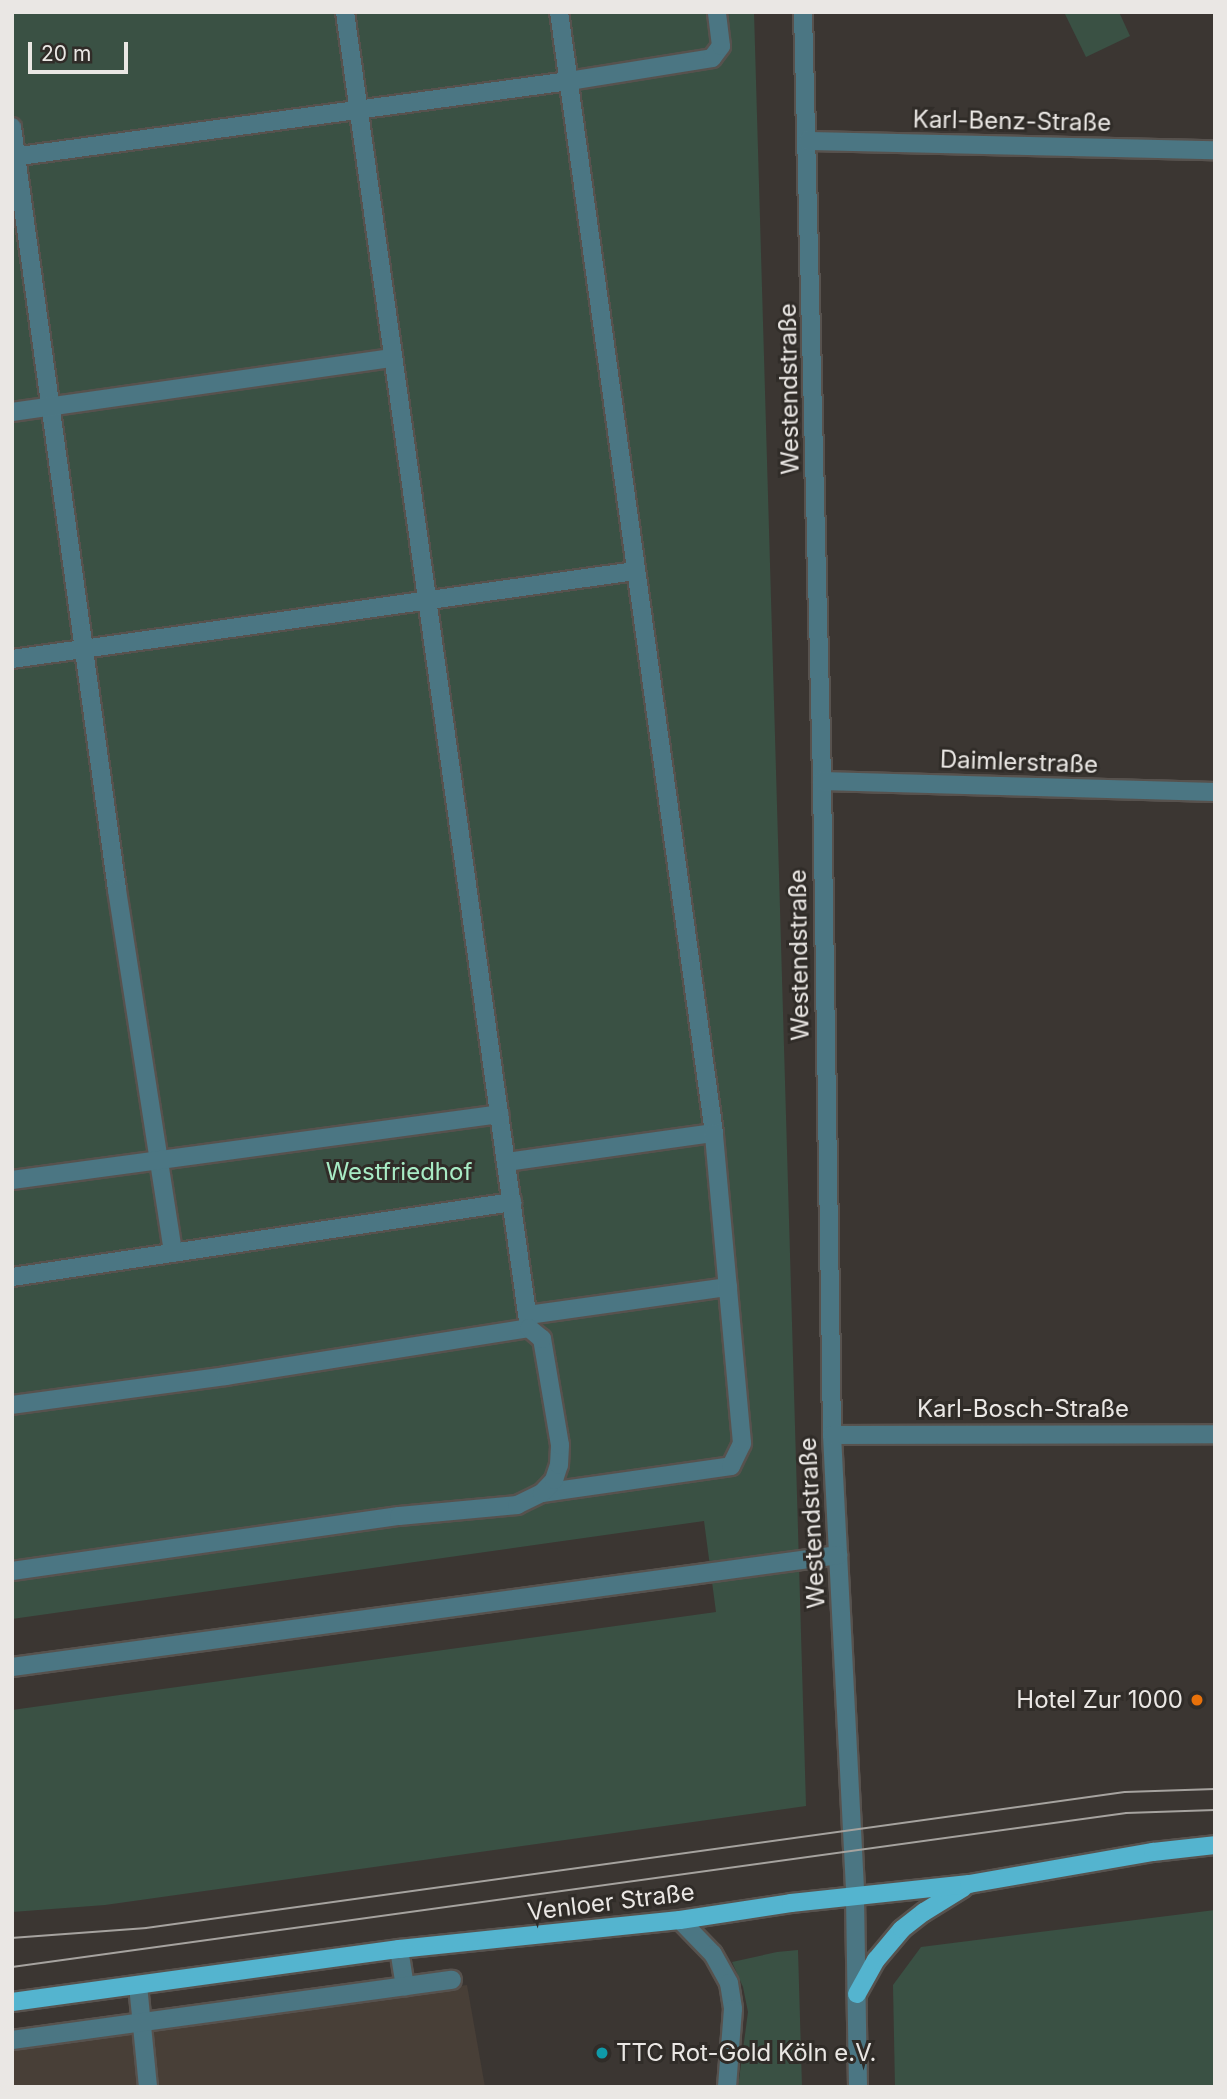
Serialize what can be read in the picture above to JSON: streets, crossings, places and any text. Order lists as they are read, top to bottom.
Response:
{
  "streets": {
    "main road": ["Venloer Straße"],
    "street": [
      "Karl-Benz-Straße",
      "Westendstraße",
      "Daimlerstraße",
      "Karl-Bosch-Straße"
    ]
  },
  "crossings": [
    ["Karl-Benz-Straße", "Westendstraße"],
    ["Westendstraße", "Daimlerstraße"],
    ["Westendstraße", "Karl-Bosch-Straße"],
    ["Westendstraße", "Venloer Straße"]
  ],
  "parks": ["Westfriedhof"],
  "places": ["Hotel Zur 1000", "TTC Rot-Gold Köln e.V."],
  "scale_bar": "20 m"
}
